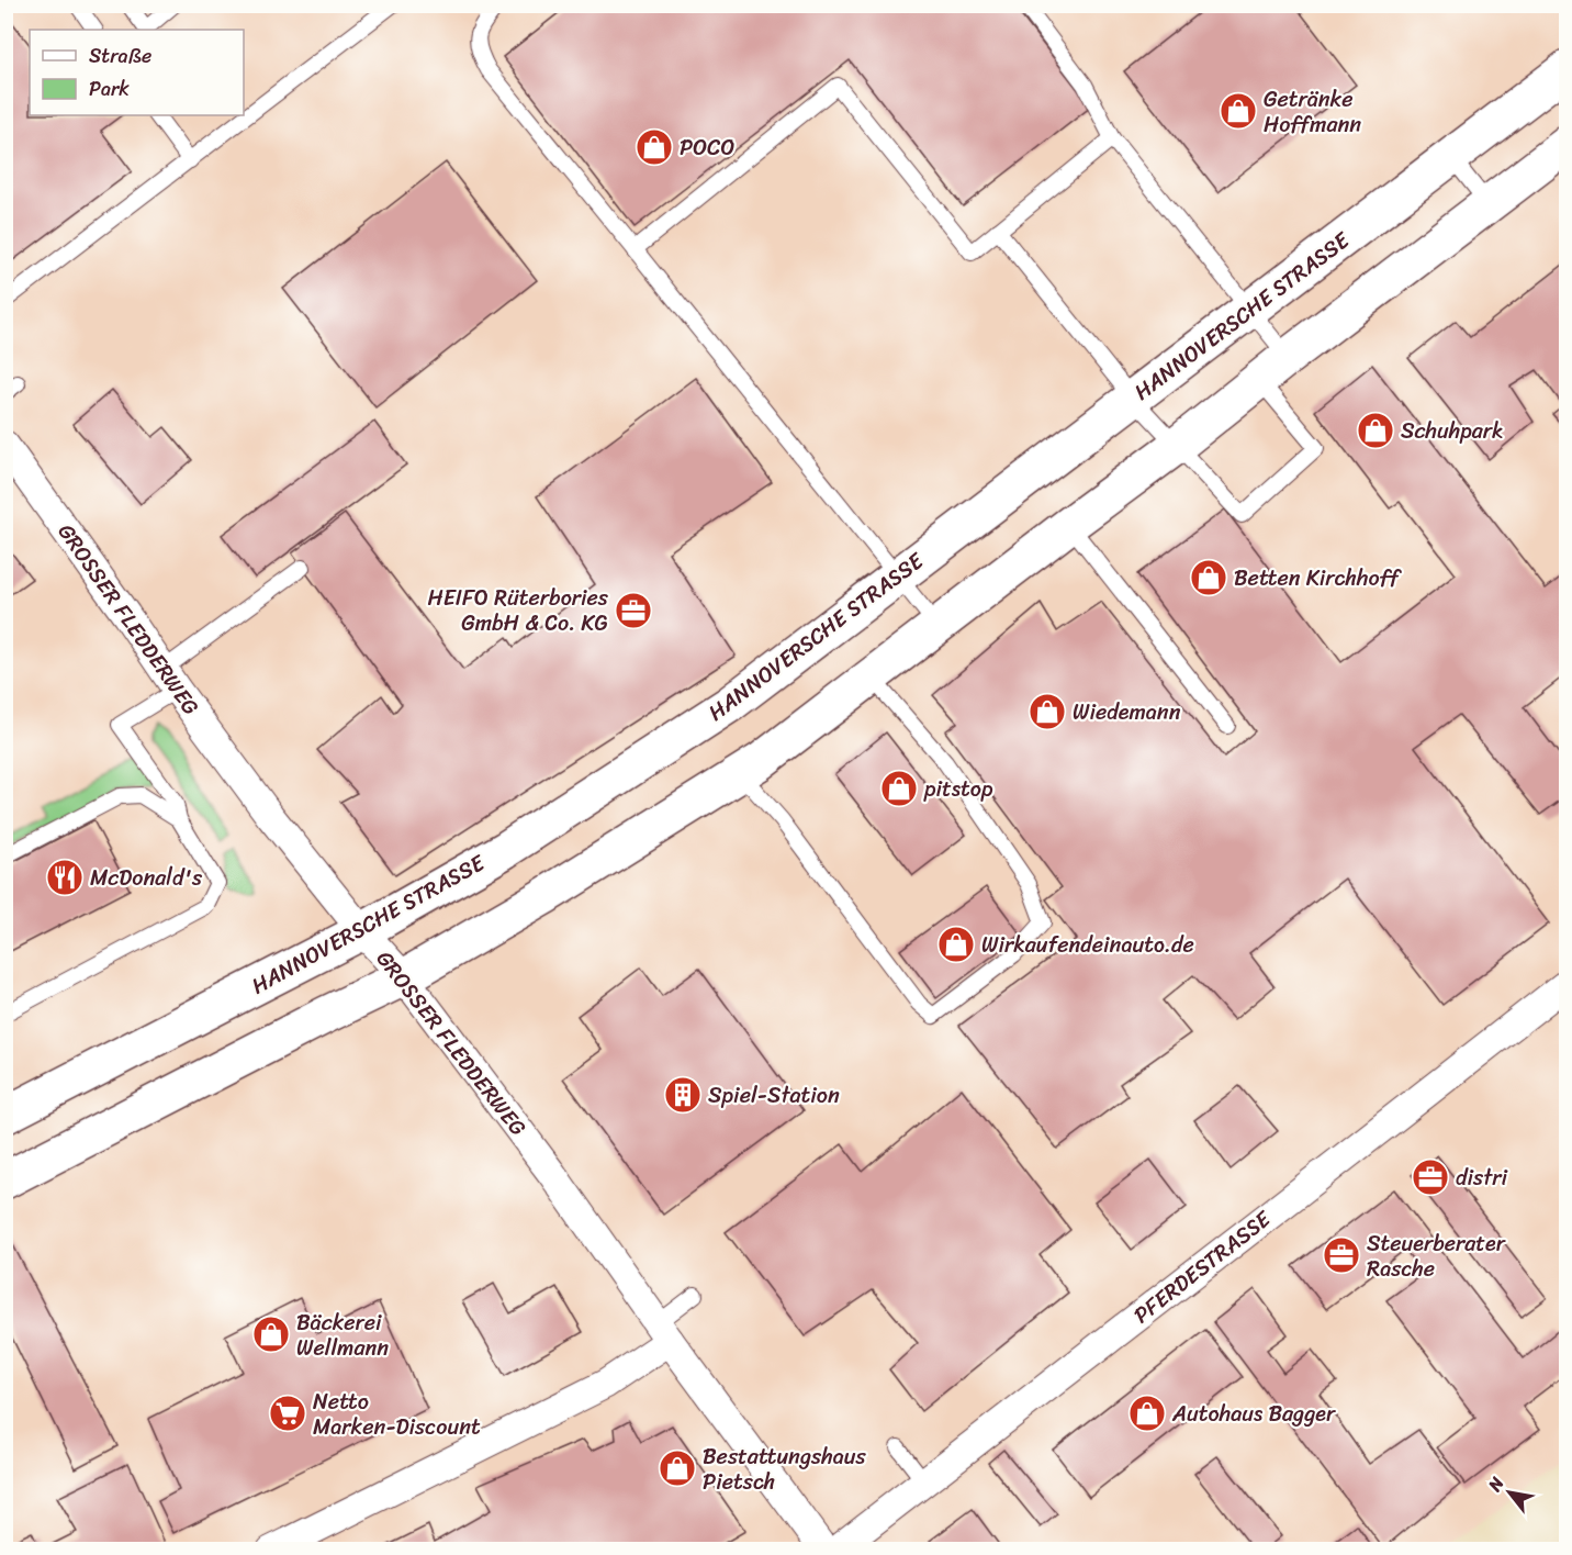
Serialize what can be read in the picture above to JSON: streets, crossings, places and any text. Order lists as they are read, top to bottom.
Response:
{
  "streets": {
    "main road": ["HANNOVERSCHE STRASSE"],
    "street": ["GROSSER FLEDDERWEG", "PFERDESTRASSE"]
  },
  "crossings": [
    ["HANNOVERSCHE STRASSE", "GROSSER FLEDDERWEG"]
  ],
  "places": {
    "shop": [
      "Getränke Hoffmann",
      "POCO",
      "Schuhpark",
      "Betten Kirchhoff",
      "Wiedemann",
      "pitstop",
      "Wirkaufendeinauto.de",
      "Bäckerei Wellmann",
      "Autohaus Bagger",
      "Bestattungshaus Pietsch"
    ],
    "office": ["HEIFO Rüterbories GmbH & Co. KG", "distri", "Steuerberater Rasche"],
    "restaurant": ["McDonald's"],
    "building": ["Spiel-Station"],
    "supermarket": ["Netto Marken-Discount"]
  },
  "legend": ["Straße", "Park"],
  "north": "top left"
}
